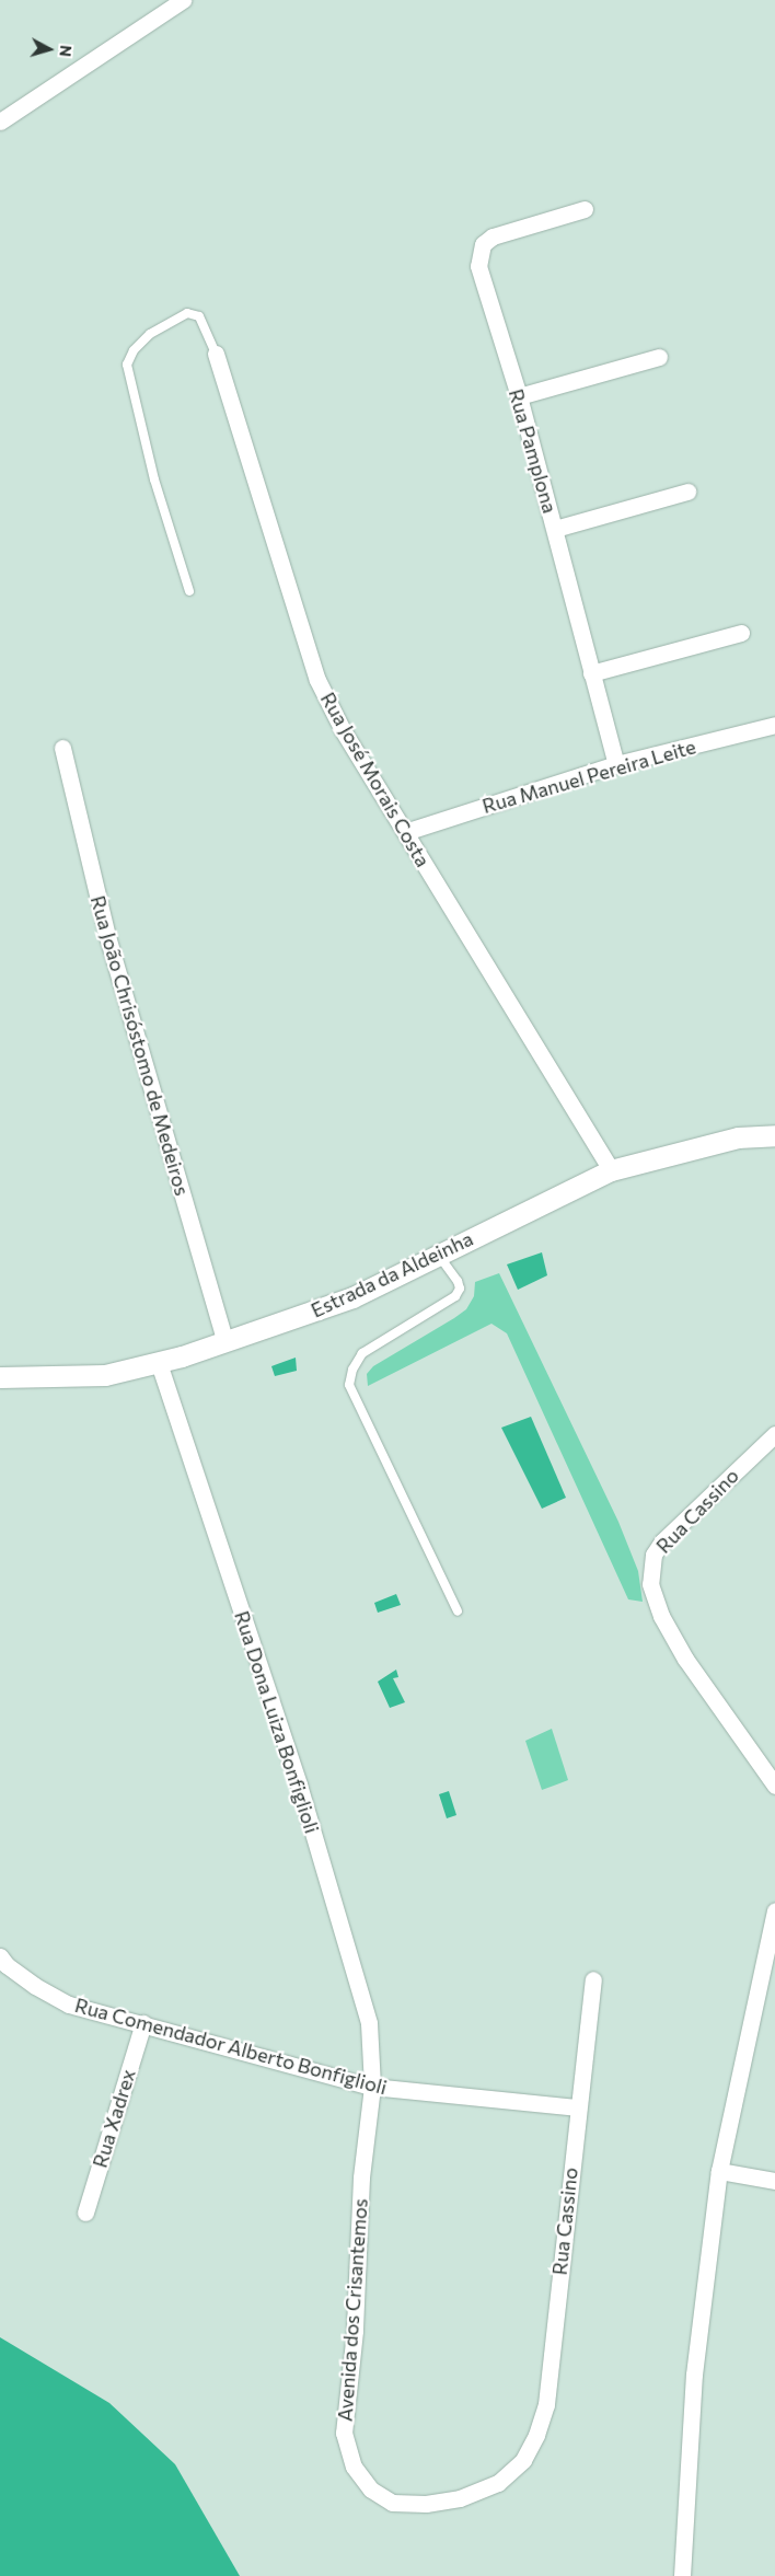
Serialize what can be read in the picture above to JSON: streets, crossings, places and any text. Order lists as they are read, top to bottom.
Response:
{
  "streets": {
    "street": [
      "Rua Pamplona",
      "Rua Manuel Pereira Leite",
      "Rua José Morais Costa",
      "Rua João Chrisóstomo de Medeiros",
      "Estrada da Aldeinha",
      "Rua Cassino",
      "Rua Dona Luiza Bonfiglioli",
      "Rua Comendador Alberto Bonfiglioli",
      "Rua Xadrex",
      "Avenida dos Crisantemos"
    ]
  },
  "crossings": [
    ["Rua Pamplona", "Rua Manuel Pereira Leite"],
    ["Rua Manuel Pereira Leite", "Rua José Morais Costa"],
    ["Rua José Morais Costa", "Estrada da Aldeinha"],
    ["Rua João Chrisóstomo de Medeiros", "Estrada da Aldeinha"],
    ["Estrada da Aldeinha", "Rua Dona Luiza Bonfiglioli"],
    ["Rua Cassino", "Rua Comendador Alberto Bonfiglioli"],
    ["Rua Cassino", "Avenida dos Crisantemos"],
    ["Rua Dona Luiza Bonfiglioli", "Rua Comendador Alberto Bonfiglioli"],
    ["Rua Dona Luiza Bonfiglioli", "Avenida dos Crisantemos"],
    ["Rua Comendador Alberto Bonfiglioli", "Rua Xadrex"],
    ["Rua Comendador Alberto Bonfiglioli", "Avenida dos Crisantemos"]
  ],
  "north": "right"
}
